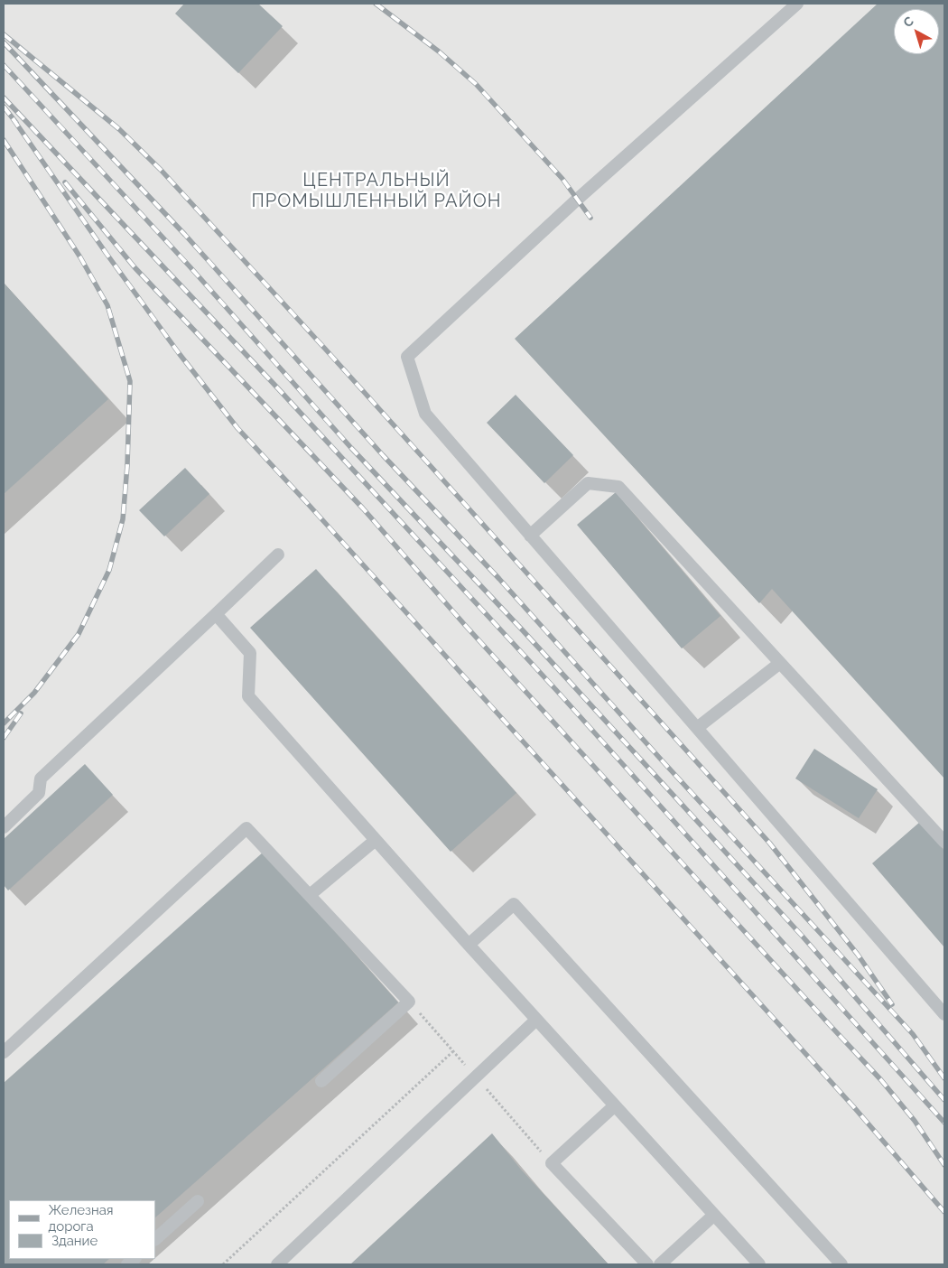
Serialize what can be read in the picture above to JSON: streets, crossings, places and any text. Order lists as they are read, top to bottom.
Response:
{
  "districts": ["ЦЕНТРАЛЬНЫЙ ПРОМЫШЛЕННЫЙ РАЙОН"],
  "legend": ["Железная дорога", "Здание"],
  "north": "top left"
}
